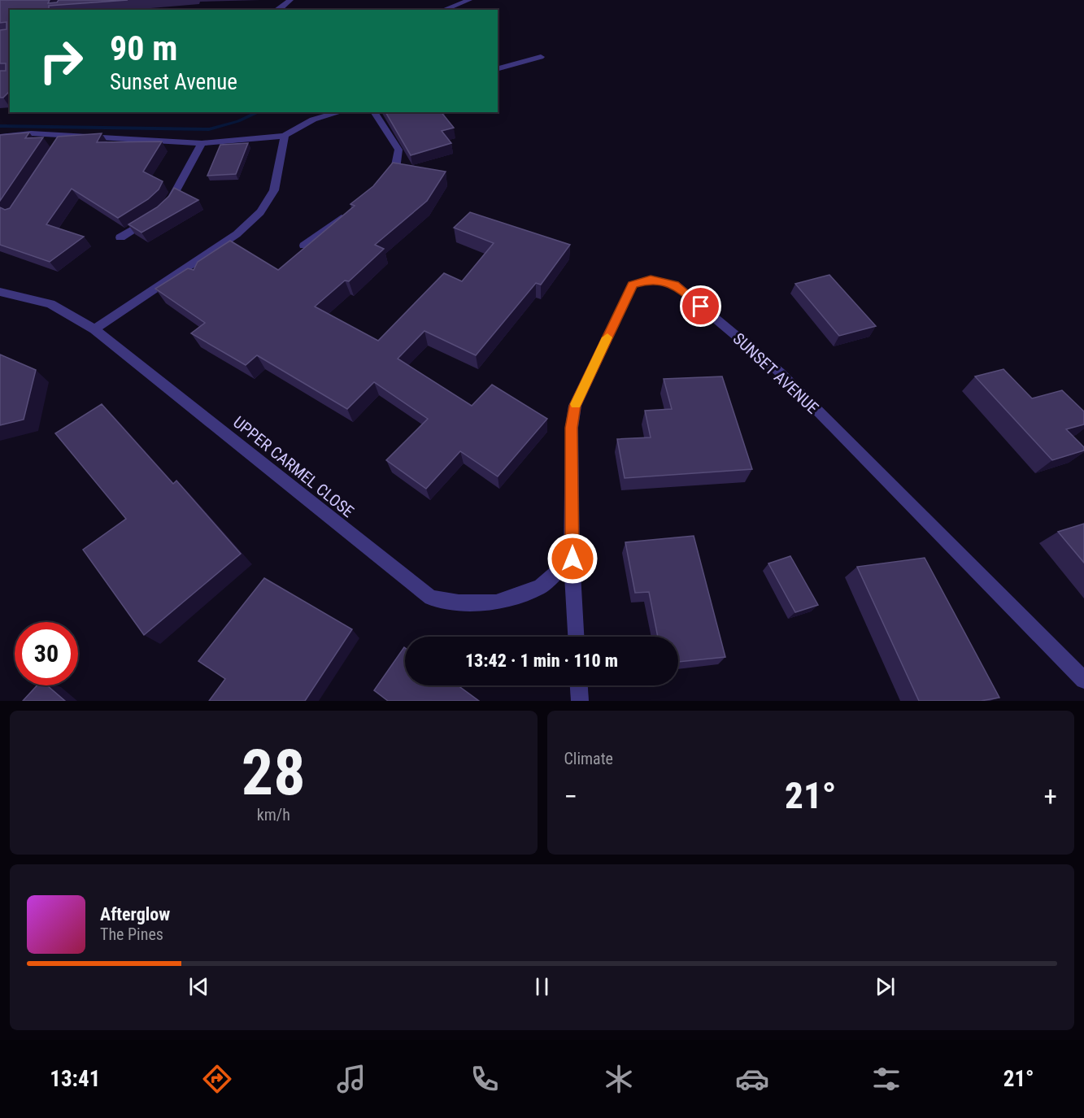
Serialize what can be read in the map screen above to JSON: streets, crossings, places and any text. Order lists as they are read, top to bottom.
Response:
{
  "streets": {
    "street": ["SUNSET AVENUE", "UPPER CARMEL CLOSE"]
  },
  "crossings": [
    ["SUNSET AVENUE", "UPPER CARMEL CLOSE"]
  ],
  "page": {
    "turn": ["90 m", "Sunset Avenue"],
    "limit": "30",
    "trip": "13:42 · 1 min · 110 m",
    "tile": [
      ["28", "km/h"],
      "Climate"
    ],
    "heat": ["−", "21°", "+"],
    "song": ["Afterglow", "The Pines"],
    "tabs": ["13:41", "21°"]
  }
}
